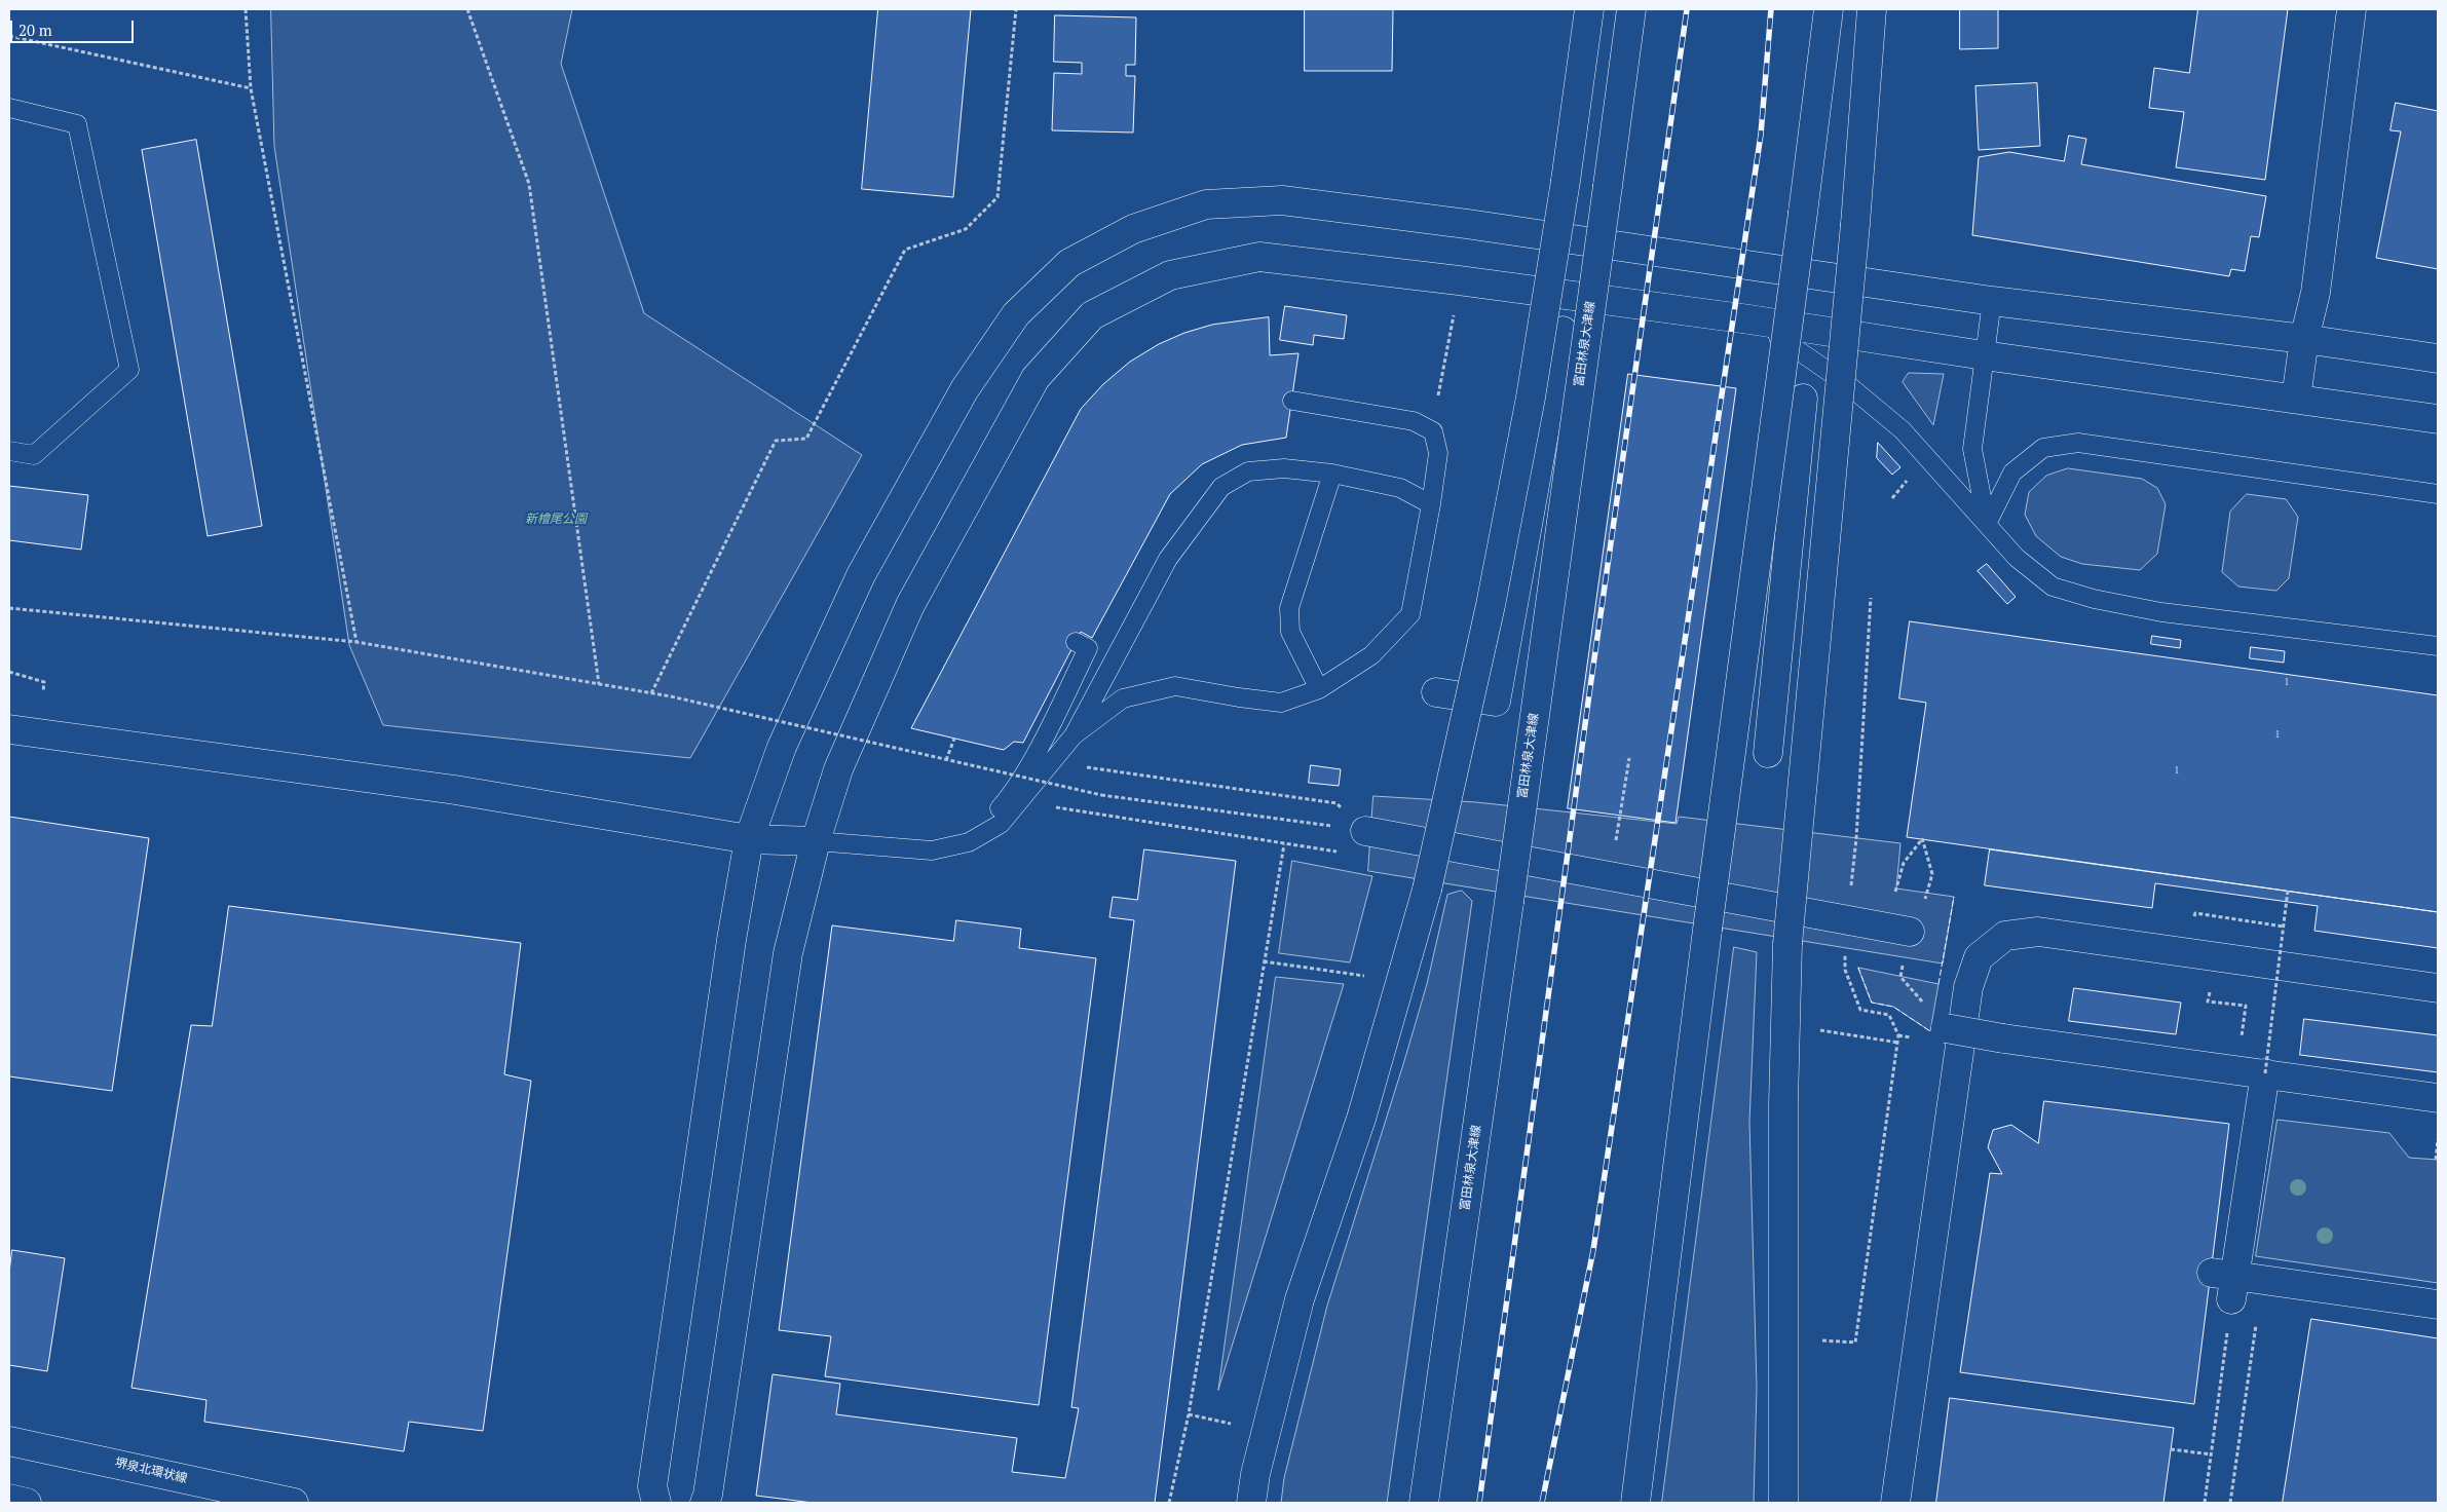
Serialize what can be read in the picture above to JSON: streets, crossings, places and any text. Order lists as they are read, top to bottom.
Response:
{
  "streets": {
    "street": ["富田林泉大津線", "堺泉北環状線"]
  },
  "parks": ["新檜尾公園"],
  "house_numbers": ["1", "1", "1"],
  "scale_bar": "20 m"
}
